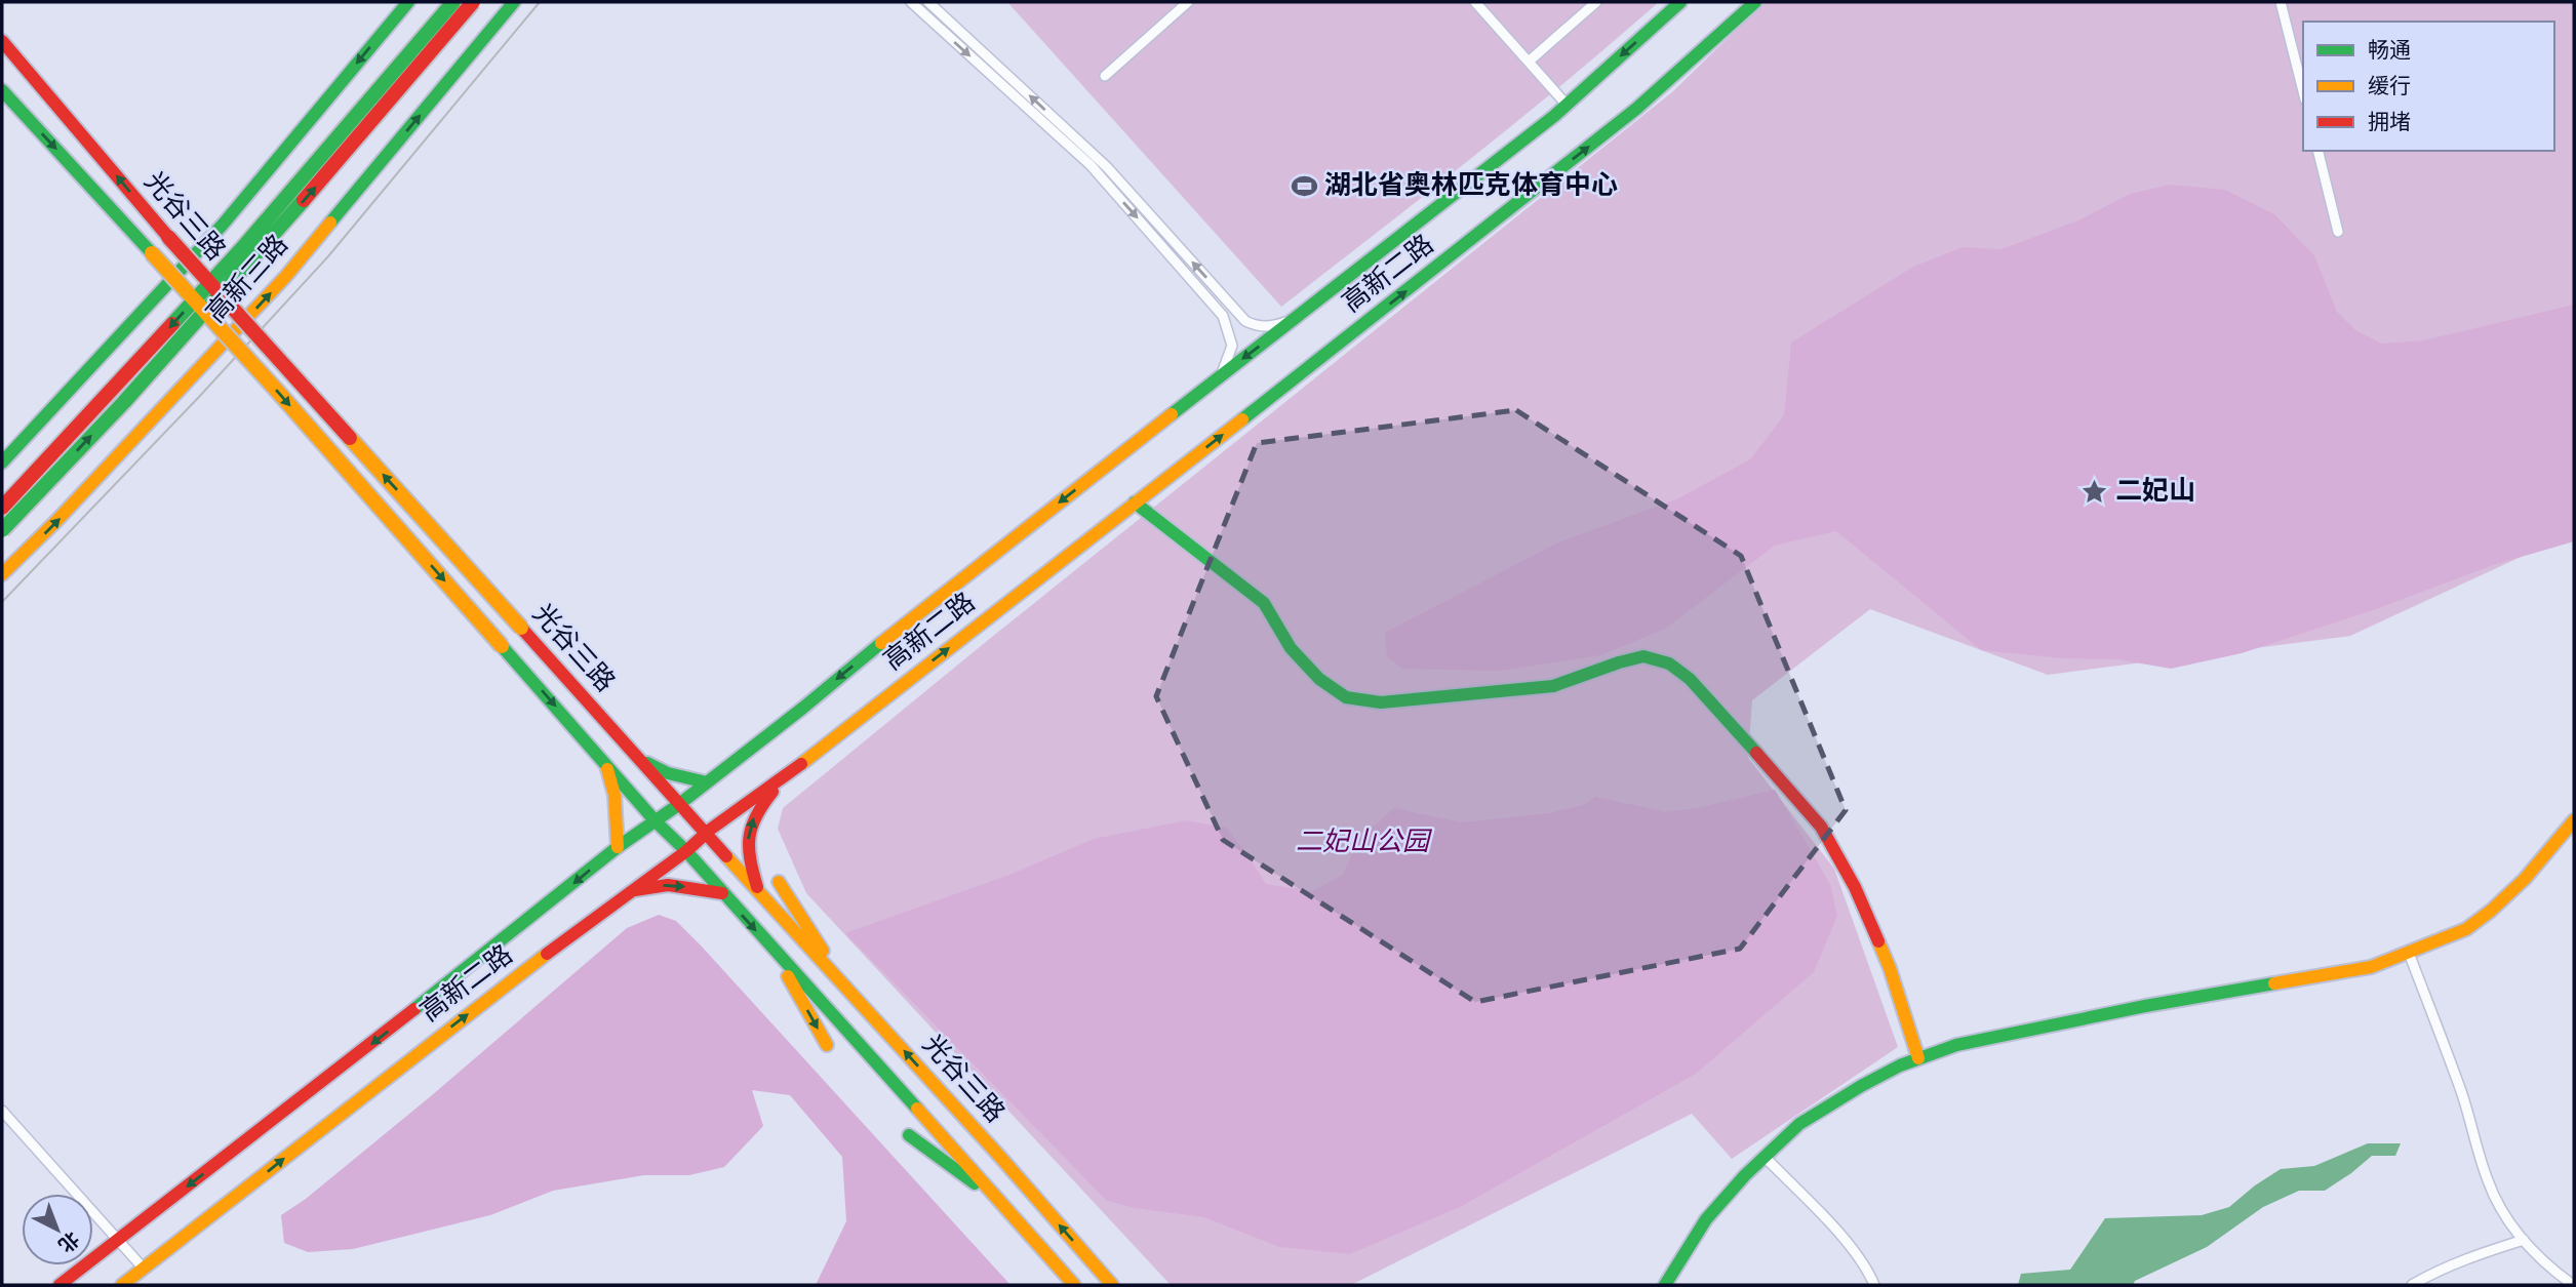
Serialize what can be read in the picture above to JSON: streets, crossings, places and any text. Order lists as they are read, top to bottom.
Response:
{
  "streets": {
    "main road": ["光谷三路", "高新二路", "高新三路"]
  },
  "crossings": [
    ["光谷三路", "高新二路"]
  ],
  "parks": ["二妃山公园"],
  "places": {
    "sports": ["湖北省奥林匹克体育中心"],
    "place": ["二妃山"]
  },
  "legend": ["畅通", "缓行", "拥堵"],
  "north": "bottom right"
}
